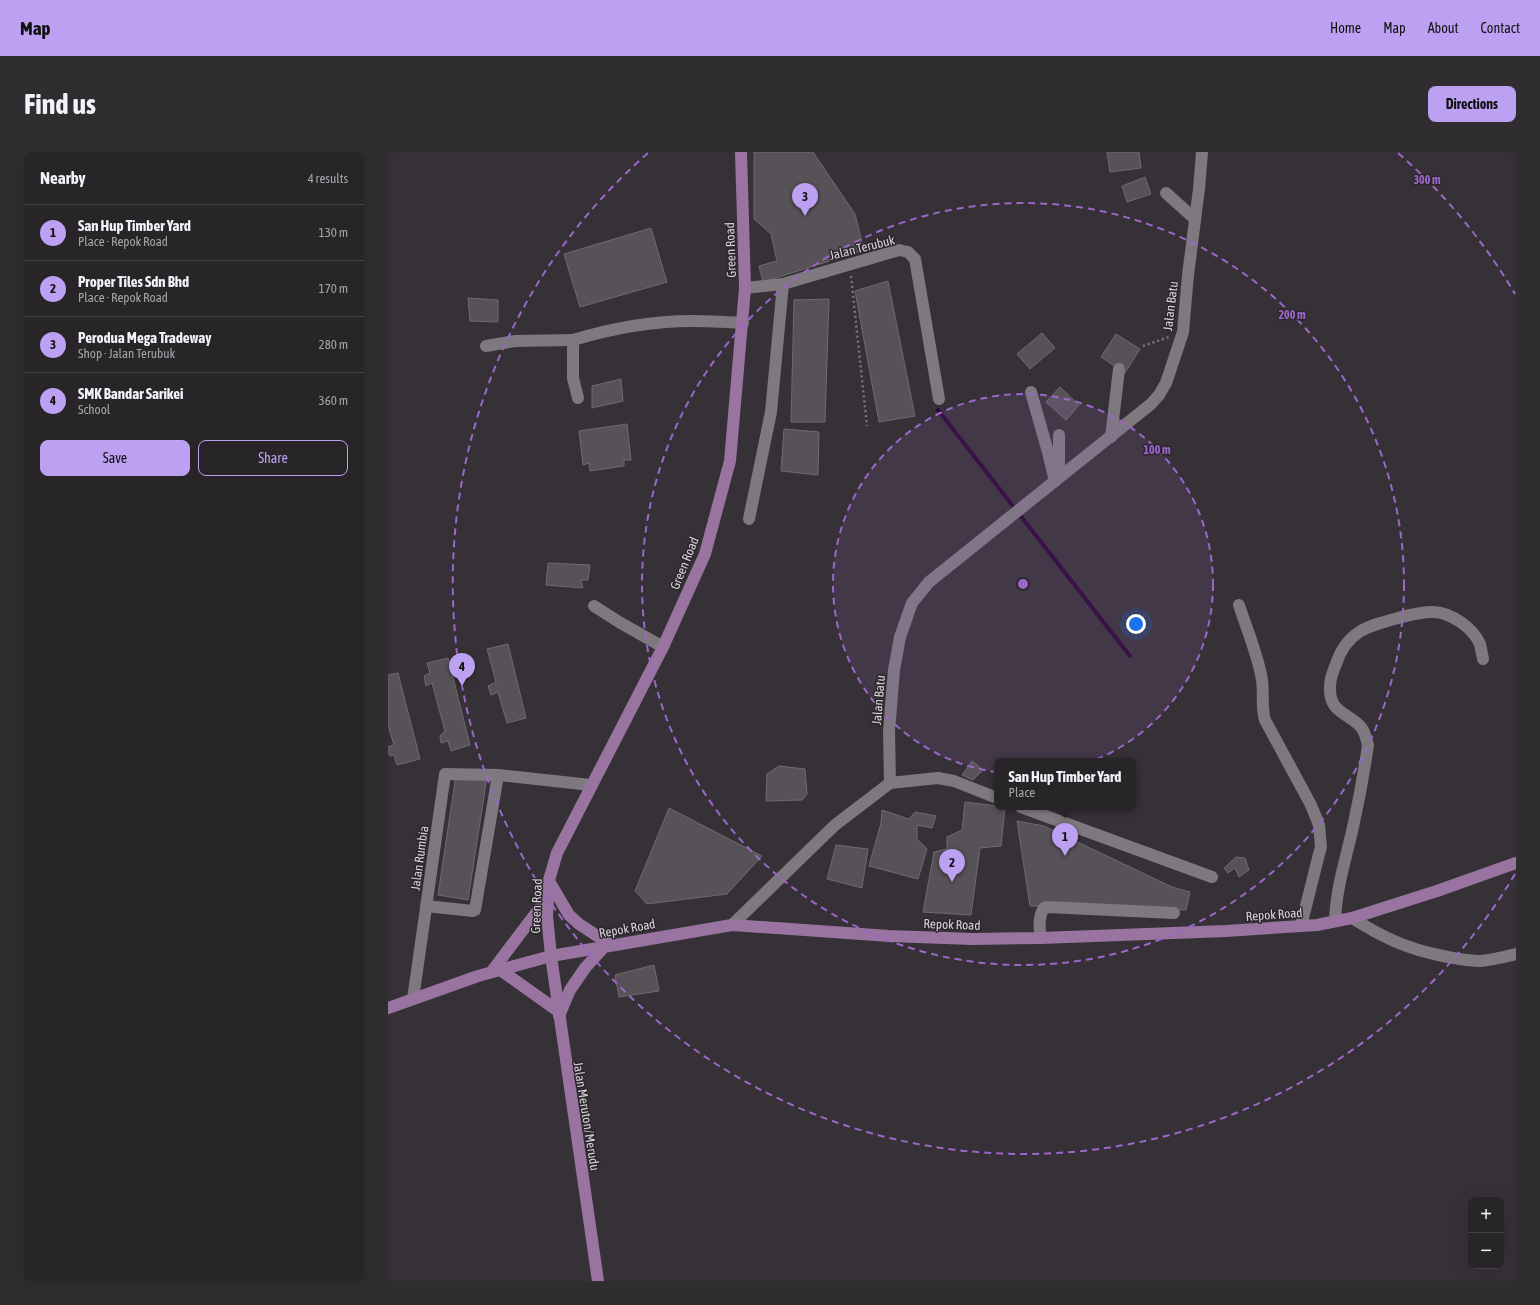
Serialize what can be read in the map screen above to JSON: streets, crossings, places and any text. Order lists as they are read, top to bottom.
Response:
{
  "streets": {
    "main road": ["Green Road", "Repok Road", "Jalan Meruton/Merudu"],
    "street": ["Jalan Terubuk", "Jalan Batu", "Jalan Rumbia"]
  },
  "crossings": [
    ["Jalan Terubuk", "Green Road"],
    ["Green Road", "Repok Road"],
    ["Green Road", "Jalan Meruton/Merudu"],
    ["Jalan Rumbia", "Repok Road"],
    ["Repok Road", "Jalan Meruton/Merudu"]
  ],
  "page": {
    "header": "Map",
    "nav": [
      "Home",
      "Map",
      "About",
      "Contact"
    ],
    "buttons": [
      "Directions",
      ["Save", "Share"]
    ],
    "title": "Find us",
    "heading": ["Nearby", "4 results"],
    "pins": [
      "3",
      "4",
      "1",
      "2"
    ],
    "list": [
      {
        "mark": "1",
        "name": "San Hup Timber Yard",
        "note": "Place · Repok Road",
        "value": "130 m"
      },
      {
        "mark": "2",
        "name": "Proper Tiles Sdn Bhd",
        "note": "Place · Repok Road",
        "value": "170 m"
      },
      {
        "mark": "3",
        "name": "Perodua Mega Tradeway",
        "note": "Shop · Jalan Terubuk",
        "value": "280 m"
      },
      {
        "mark": "4",
        "name": "SMK Bandar Sarikei",
        "note": "School",
        "value": "360 m"
      }
    ],
    "popup": ["San Hup Timber Yard", "Place"],
    "map_buttons": ["+", "−"]
  },
  "rings": ["300 m", "200 m", "100 m"]
}
